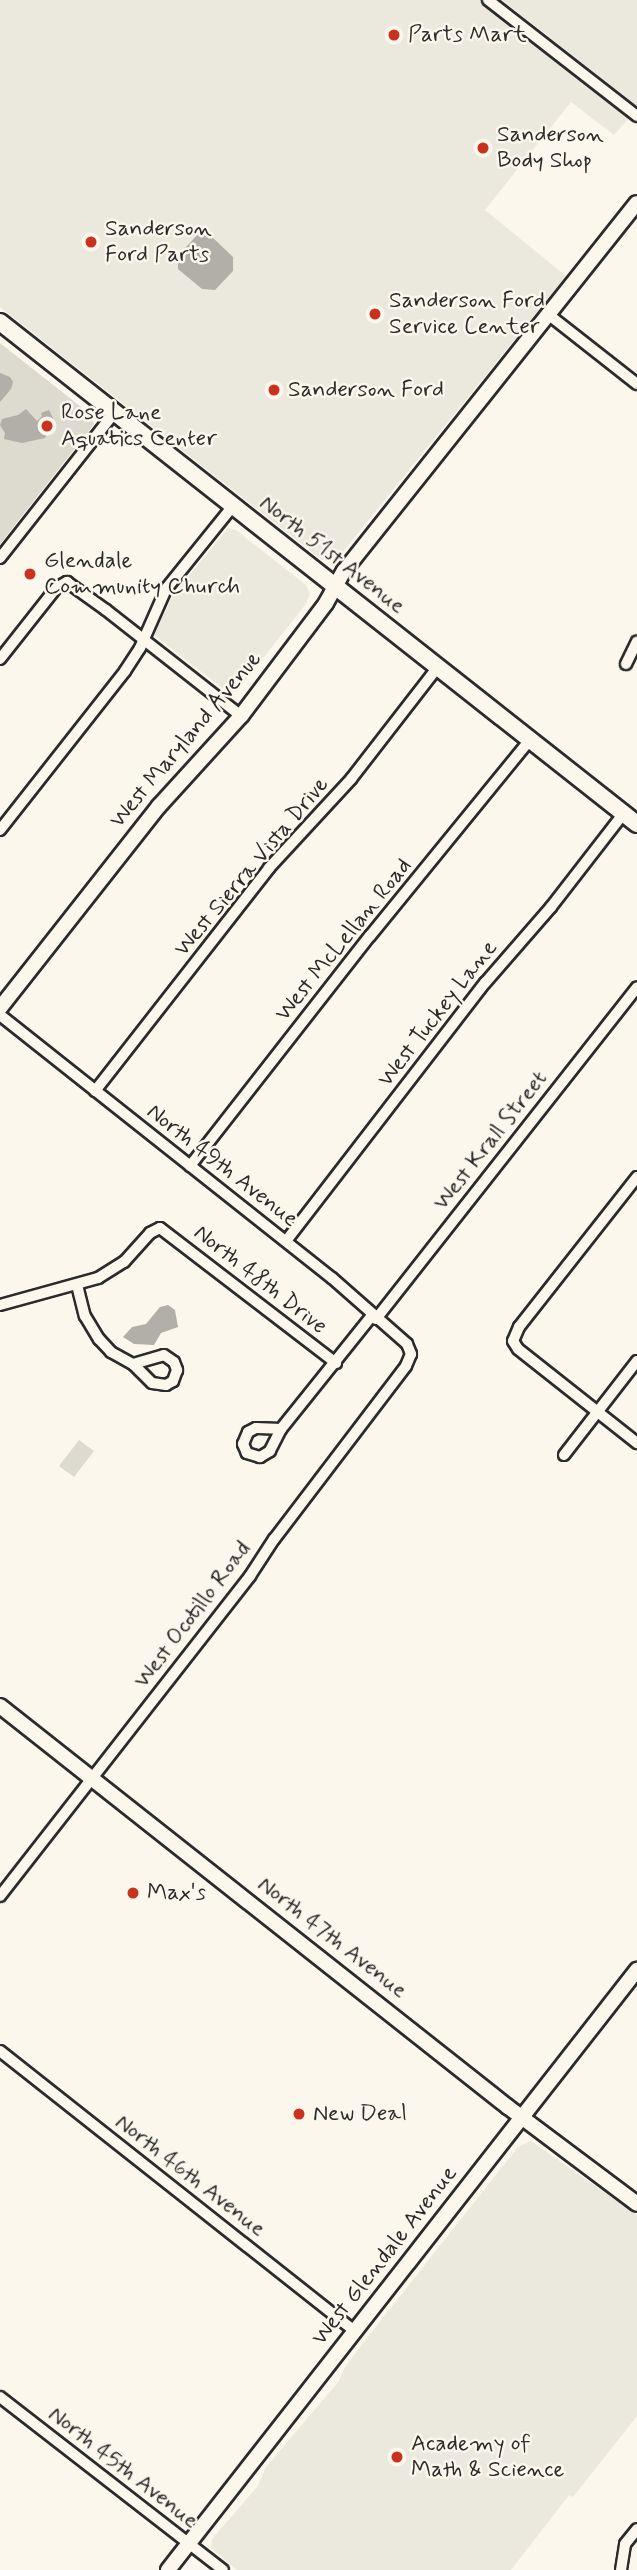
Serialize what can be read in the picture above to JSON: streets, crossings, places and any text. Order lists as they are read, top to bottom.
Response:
{
  "streets": {
    "main road": ["North 51st Avenue"],
    "street": [
      "West Maryland Avenue",
      "West Sierra Vista Drive",
      "West McLellan Road",
      "West Tuckey Lane",
      "West Krall Street",
      "North 49th Avenue",
      "North 48th Drive",
      "West Ocotillo Road",
      "North 47th Avenue",
      "North 46th Avenue",
      "West Glendale Avenue",
      "North 45th Avenue"
    ]
  },
  "crossings": [
    ["North 51st Avenue", "West Maryland Avenue"],
    ["North 51st Avenue", "West Sierra Vista Drive"],
    ["North 51st Avenue", "West McLellan Road"],
    ["North 51st Avenue", "West Tuckey Lane"],
    ["West Sierra Vista Drive", "North 49th Avenue"],
    ["West McLellan Road", "North 49th Avenue"],
    ["West Tuckey Lane", "North 49th Avenue"],
    ["West Krall Street", "North 49th Avenue"],
    ["West Krall Street", "North 48th Drive"],
    ["North 49th Avenue", "West Ocotillo Road"],
    ["West Ocotillo Road", "North 47th Avenue"],
    ["North 47th Avenue", "West Glendale Avenue"],
    ["North 46th Avenue", "West Glendale Avenue"],
    ["West Glendale Avenue", "North 45th Avenue"]
  ],
  "places": [
    "Parts Mart",
    "Sanderson Body Shop",
    "Sanderson Ford Parts",
    "Sanderson Ford Service Center",
    "Sanderson Ford",
    "Rose Lane Aquatics Center",
    "Glendale Community Church",
    "Max's",
    "New Deal",
    "Academy of Math & Science"
  ]
}
